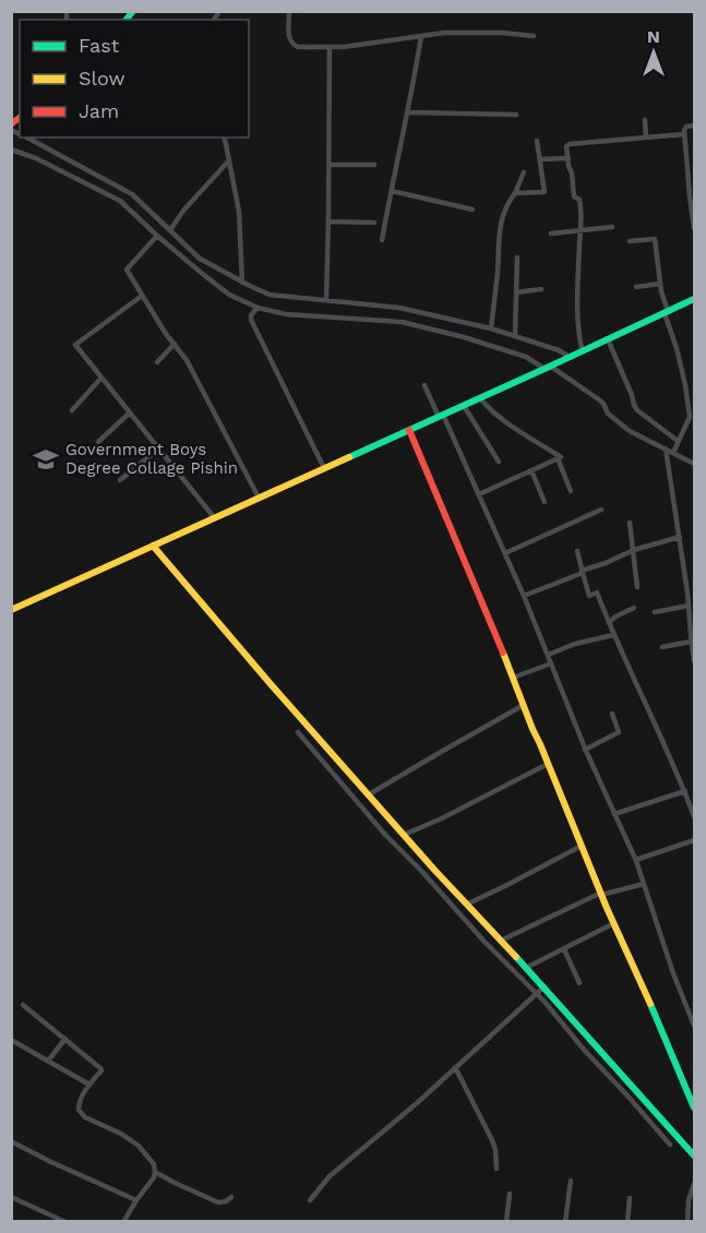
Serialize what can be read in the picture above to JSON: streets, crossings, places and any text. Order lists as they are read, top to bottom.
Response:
{
  "places": {
    "school or university": ["Government Boys Degree Collage Pishin"]
  },
  "legend": ["Fast", "Slow", "Jam"],
  "north": "top"
}
